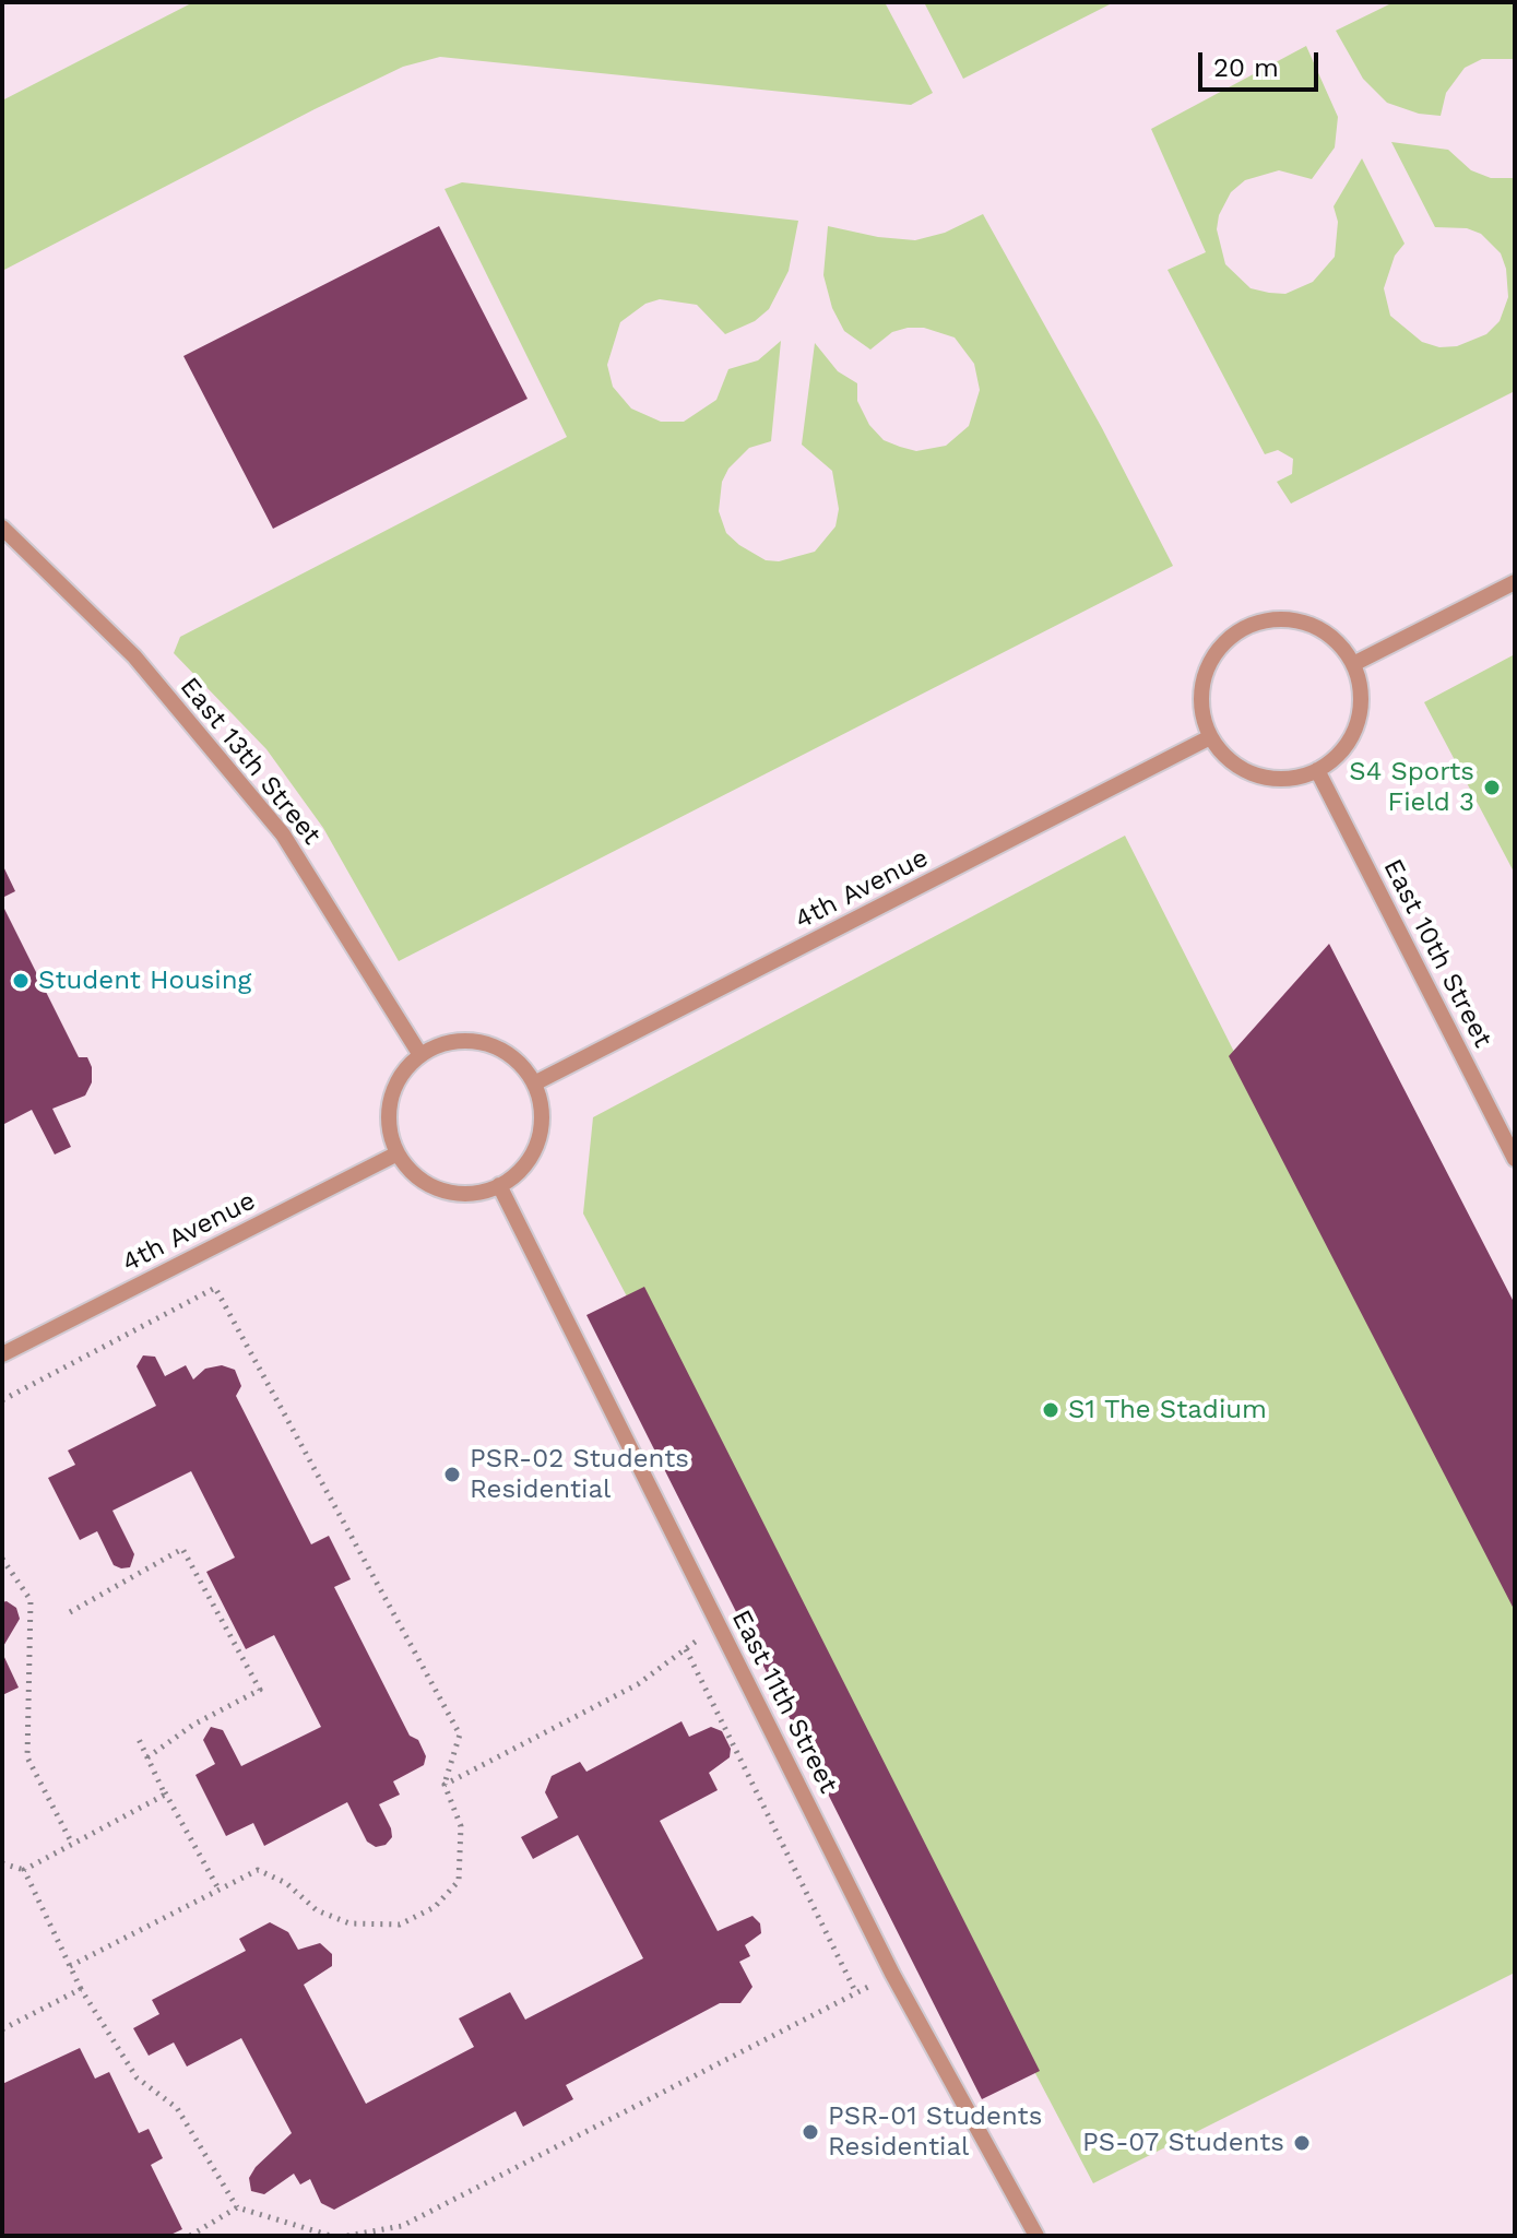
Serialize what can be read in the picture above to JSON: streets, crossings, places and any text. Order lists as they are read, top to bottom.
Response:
{
  "streets": {
    "lane": [
      "East 13th Street",
      "4th Avenue",
      "East 10th Street",
      "East 11th Street"
    ]
  },
  "crossings": [
    ["East 13th Street", "4th Avenue"],
    ["East 13th Street", "East 11th Street"],
    ["4th Avenue", "East 10th Street"],
    ["4th Avenue", "East 11th Street"]
  ],
  "places": [
    "S4 Sports Field 3",
    "Student Housing",
    "S1 The Stadium",
    "PSR-02 Students Residential",
    "PSR-01 Students Residential",
    "PS-07 Students"
  ],
  "scale_bar": "20 m"
}
